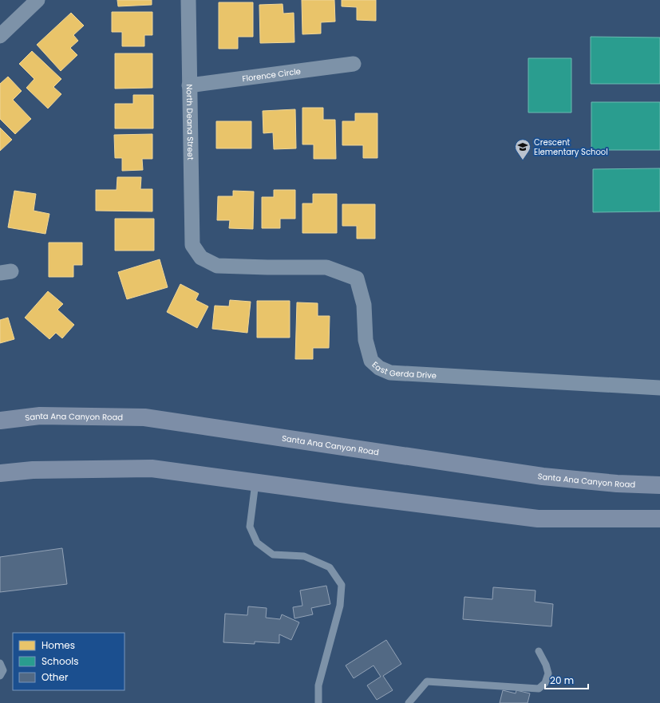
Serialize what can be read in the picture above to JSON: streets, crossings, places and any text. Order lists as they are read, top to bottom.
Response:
{
  "streets": {
    "main road": ["Santa Ana Canyon Road"],
    "street": ["Florence Circle", "North Deana Street", "East Gerda Drive"]
  },
  "crossings": [
    ["Florence Circle", "North Deana Street"],
    ["North Deana Street", "East Gerda Drive"]
  ],
  "places": {
    "school or university": ["Crescent Elementary School"]
  },
  "legend": ["Homes", "Schools", "Other"],
  "scale_bar": "20 m"
}
